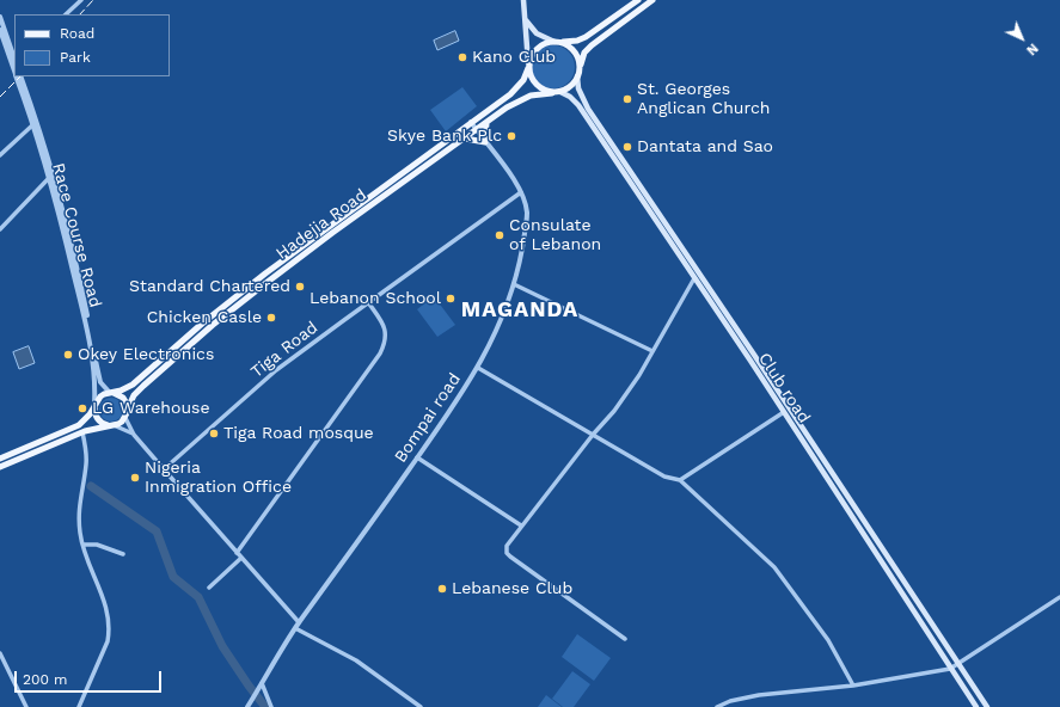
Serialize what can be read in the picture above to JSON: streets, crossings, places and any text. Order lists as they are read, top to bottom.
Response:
{
  "streets": {
    "main road": ["Hadejia Road", "Club road"],
    "street": ["Race Course Road", "Tiga Road", "Bompai road"]
  },
  "crossings": [
    ["Hadejia Road", "Race Course Road"],
    ["Hadejia Road", "Club road"],
    ["Hadejia Road", "Bompai road"],
    ["Tiga Road", "Bompai road"]
  ],
  "districts": ["MAGANDA"],
  "places": [
    "Kano Club",
    "St. Georges Anglican Church",
    "Skye Bank Plc",
    "Dantata and Sao",
    "Consulate of Lebanon",
    "Standard Chartered",
    "Lebanon School",
    "Chicken Casle",
    "Okey Electronics",
    "LG Warehouse",
    "Tiga Road mosque",
    "Nigeria Inmigration Office",
    "Lebanese Club"
  ],
  "legend": ["Road", "Park"],
  "scale_bar": "200 m",
  "north": "bottom right"
}
